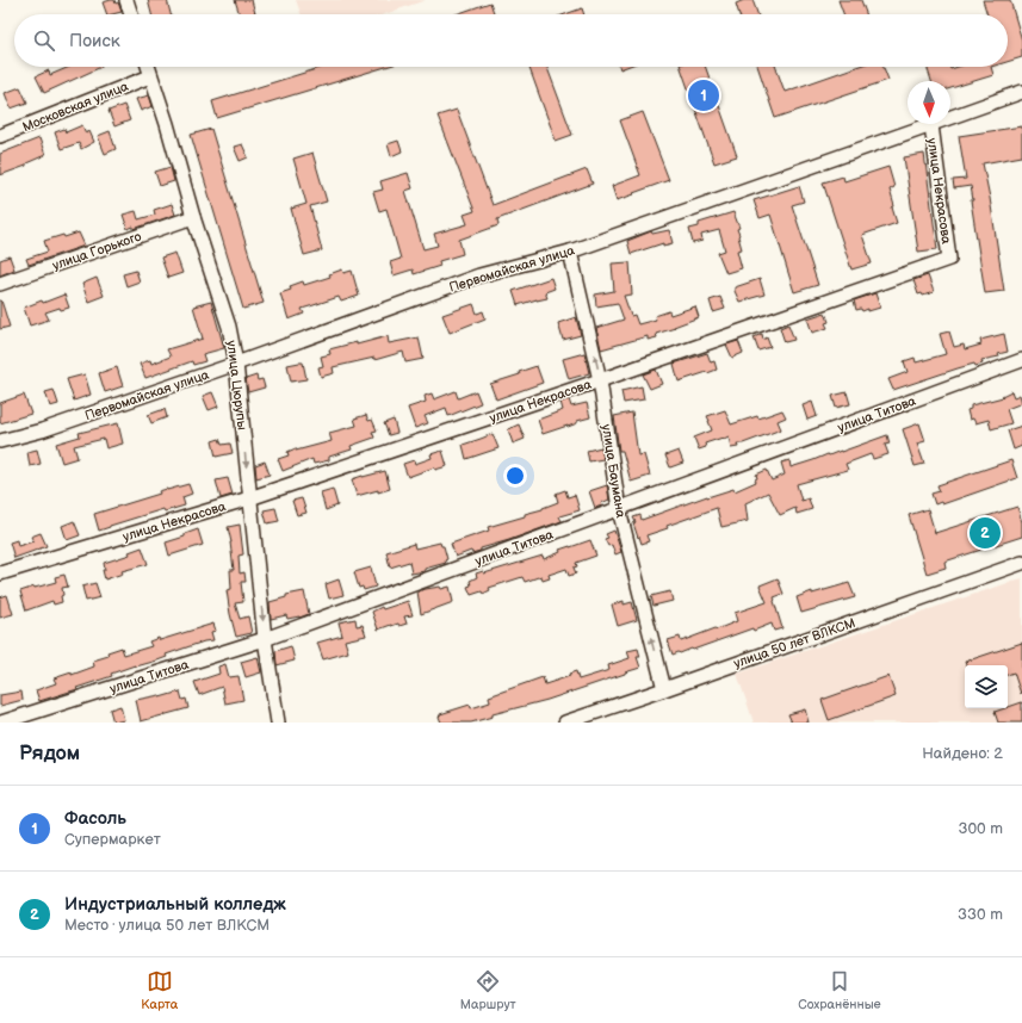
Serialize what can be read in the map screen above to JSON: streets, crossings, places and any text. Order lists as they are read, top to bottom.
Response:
{
  "streets": {
    "street": [
      "Московская улица",
      "улица Некрасова",
      "улица Горького",
      "Первомайская улица",
      "улица Цюрупы",
      "улица Титова",
      "улица Баумана",
      "улица 50 лет ВЛКСМ"
    ]
  },
  "crossings": [
    ["Московская улица", "улица Цюрупы"],
    ["улица Некрасова", "Первомайская улица"],
    ["улица Некрасова", "улица Цюрупы"],
    ["улица Некрасова", "улица Баумана"],
    ["улица Горького", "улица Цюрупы"],
    ["Первомайская улица", "улица Цюрупы"],
    ["Первомайская улица", "улица Баумана"],
    ["улица Цюрупы", "улица Титова"],
    ["улица Титова", "улица Баумана"],
    ["улица Баумана", "улица 50 лет ВЛКСМ"]
  ],
  "one_way": ["улица Цюрупы", "улица Баумана"],
  "north": "bottom",
  "page": {
    "search": "Поиск",
    "pins": ["1", "2"],
    "heading": ["Рядом", "Найдено: 2"],
    "list": [
      {
        "mark": "1",
        "name": "Фасоль",
        "note": "Супермаркет",
        "value": "300 m"
      },
      {
        "mark": "2",
        "name": "Индустриальный колледж",
        "note": "Место · улица 50 лет ВЛКСМ",
        "value": "330 m"
      }
    ],
    "nav": ["Карта", "Маршрут", "Сохранённые"]
  }
}
